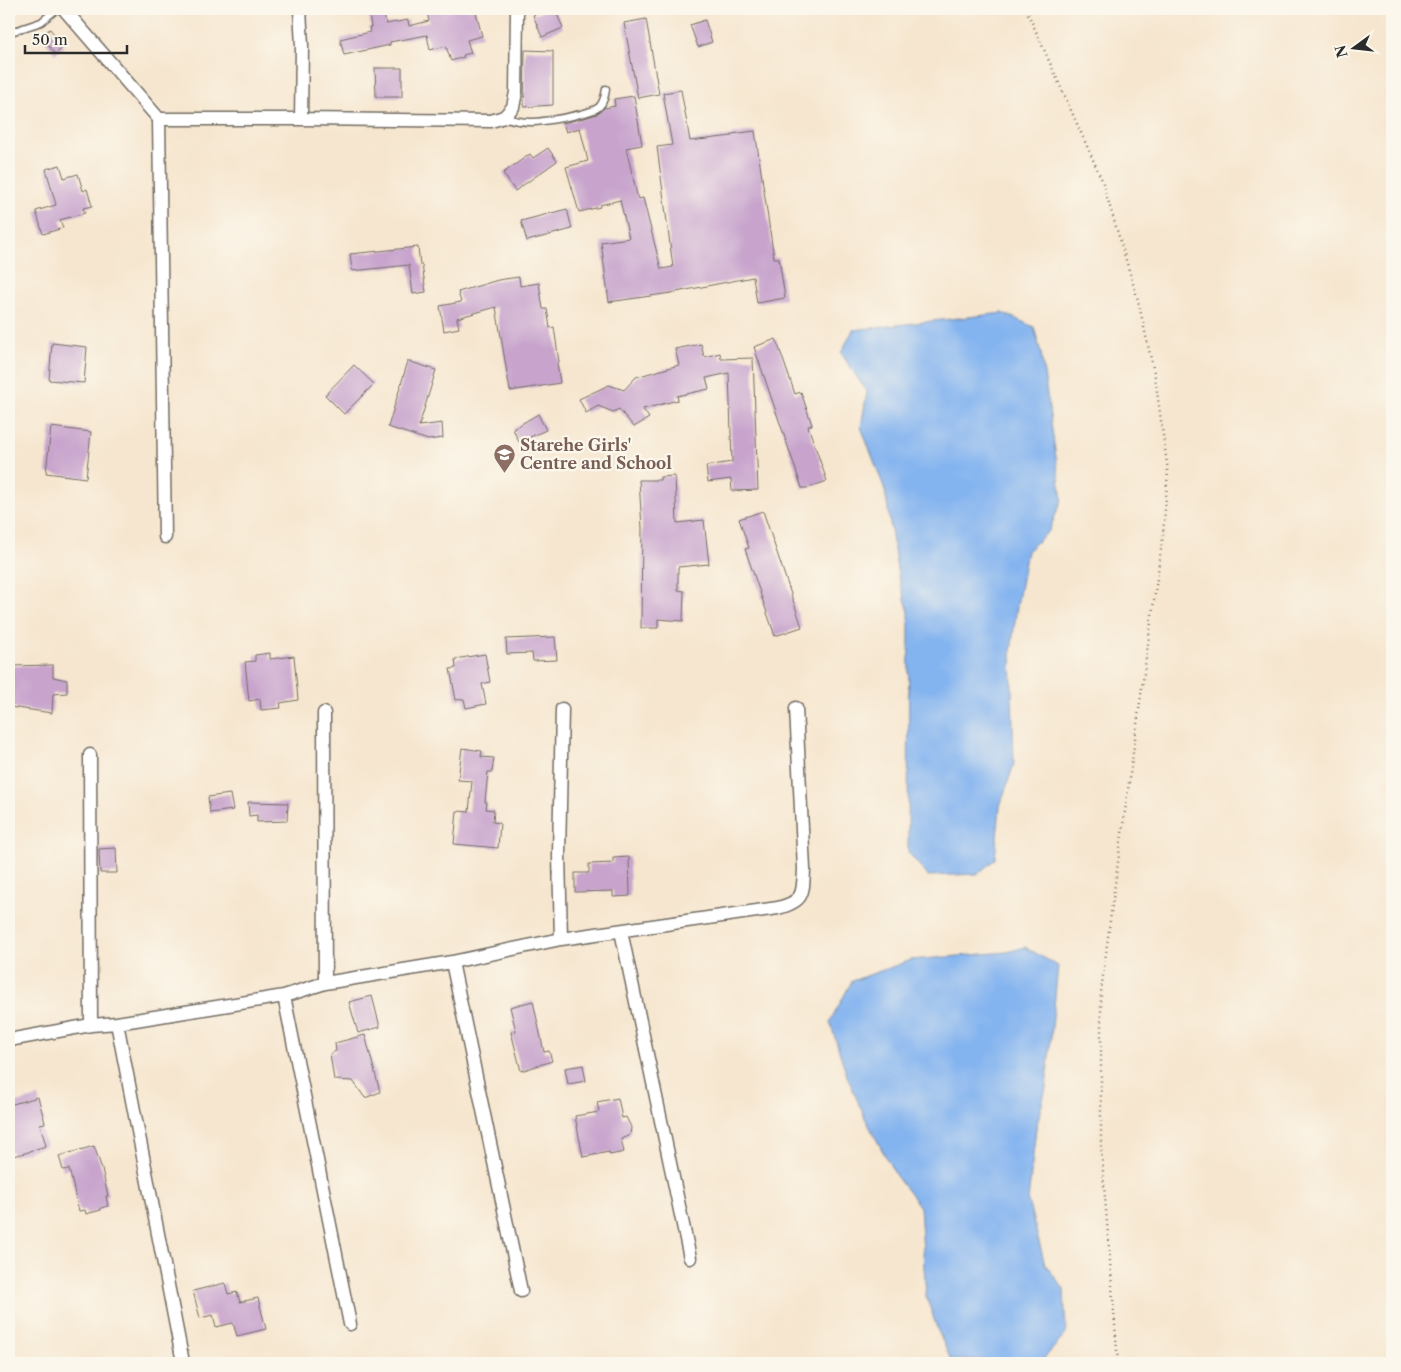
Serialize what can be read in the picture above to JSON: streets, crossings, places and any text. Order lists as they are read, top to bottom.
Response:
{
  "places": {
    "school or university": ["Starehe Girls' Centre and School"]
  },
  "scale_bar": "50 m",
  "north": "left"
}
